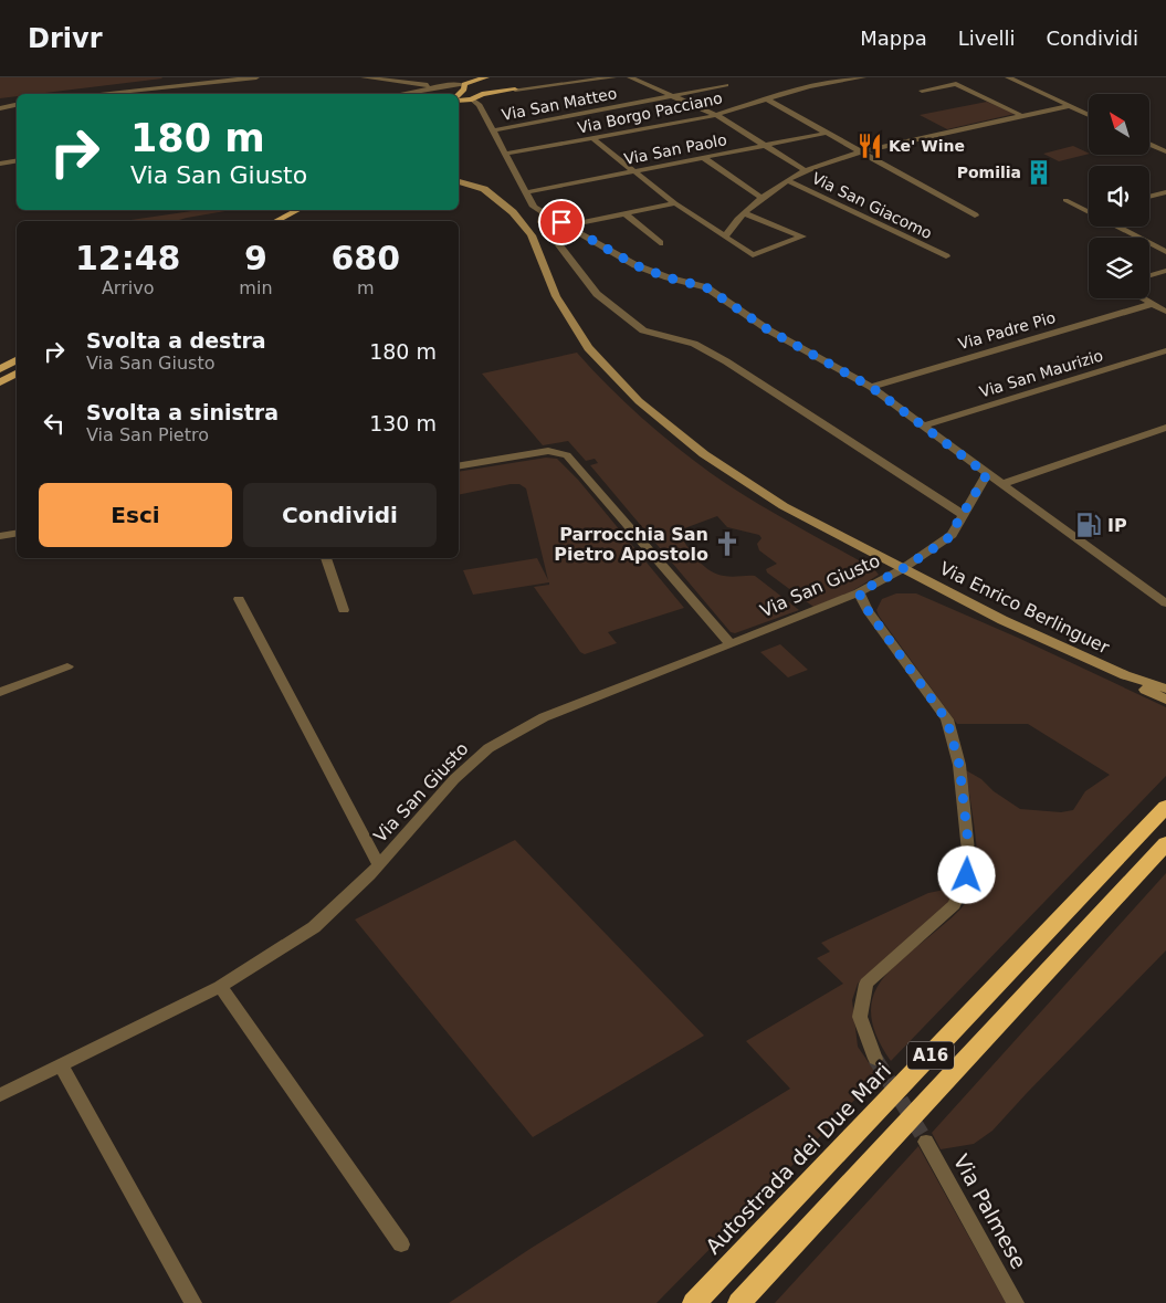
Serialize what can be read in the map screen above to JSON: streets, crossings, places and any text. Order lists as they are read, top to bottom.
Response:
{
  "streets": {
    "highway": ["A16", "Autostrada dei Due Mari"],
    "main road": ["Via Enrico Berlinguer"],
    "street": [
      "Via San Matteo",
      "Via Borgo Pacciano",
      "Via San Paolo",
      "Via San Giacomo",
      "Via Padre Pio",
      "Via San Maurizio",
      "Via San Giusto",
      "Via Palmese"
    ]
  },
  "crossings": [
    ["Via San Giusto", "Via Enrico Berlinguer"]
  ],
  "places": {
    "restaurant": ["Ke' Wine"],
    "building": ["Pomilia"],
    "fuel station": ["IP"],
    "church": ["Parrocchia San Pietro Apostolo"]
  },
  "north": "top left",
  "page": {
    "header": "Drivr",
    "nav": ["Mappa", "Livelli", "Condividi"],
    "turn": ["180 m", "Via San Giusto"],
    "eta": [
      "12:48",
      "Arrivo",
      "9",
      "min",
      "680",
      "m"
    ],
    "list": [
      {
        "name": "Svolta a destra",
        "note": "Via San Giusto",
        "value": "180 m"
      },
      {
        "name": "Svolta a sinistra",
        "note": "Via San Pietro",
        "value": "130 m"
      }
    ],
    "buttons": ["Esci", "Condividi"]
  }
}
